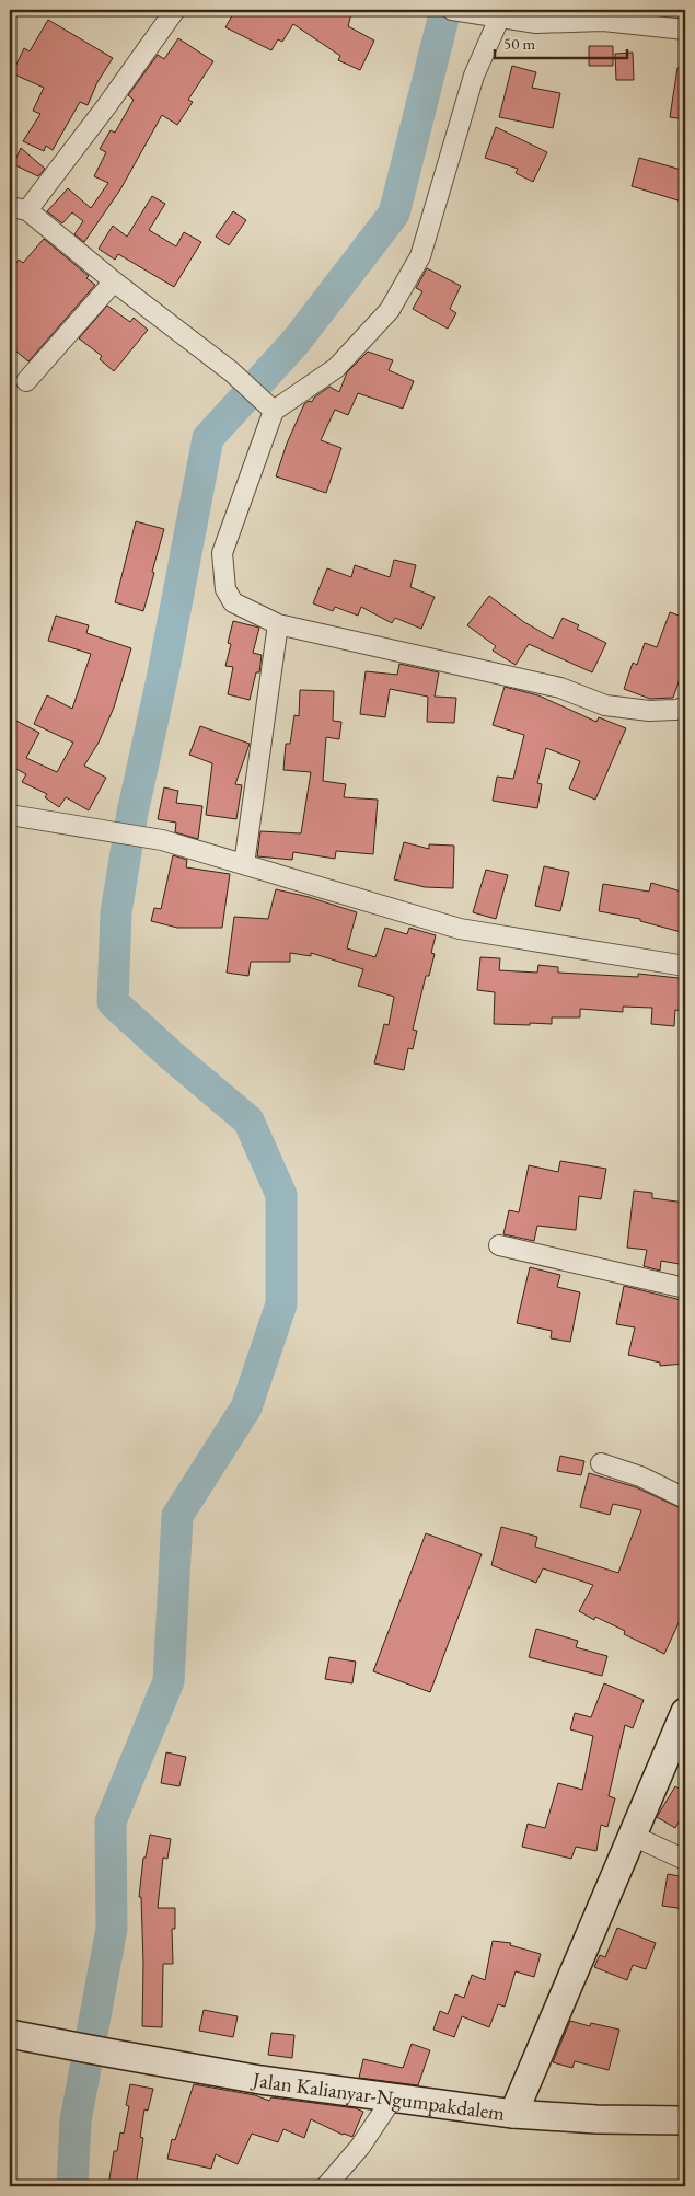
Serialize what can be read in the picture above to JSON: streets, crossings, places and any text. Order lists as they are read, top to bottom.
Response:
{
  "streets": {
    "street": ["Jalan Kalianyar-Ngumpakdalem"]
  },
  "scale_bar": "50 m"
}
